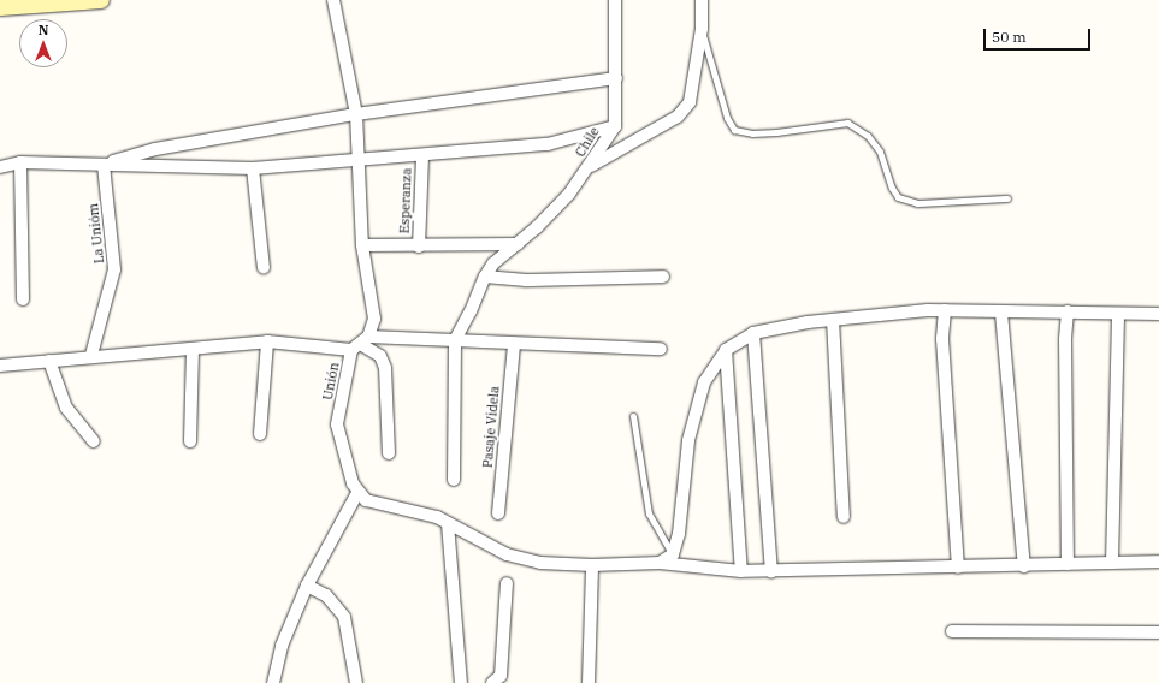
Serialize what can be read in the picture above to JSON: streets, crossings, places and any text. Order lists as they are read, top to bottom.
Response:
{
  "streets": {
    "street": [
      "Chile",
      "Esperanza",
      "La Unióm",
      "Unión",
      "Pasaje Videla"
    ]
  },
  "scale_bar": "50 m",
  "north": "top"
}
